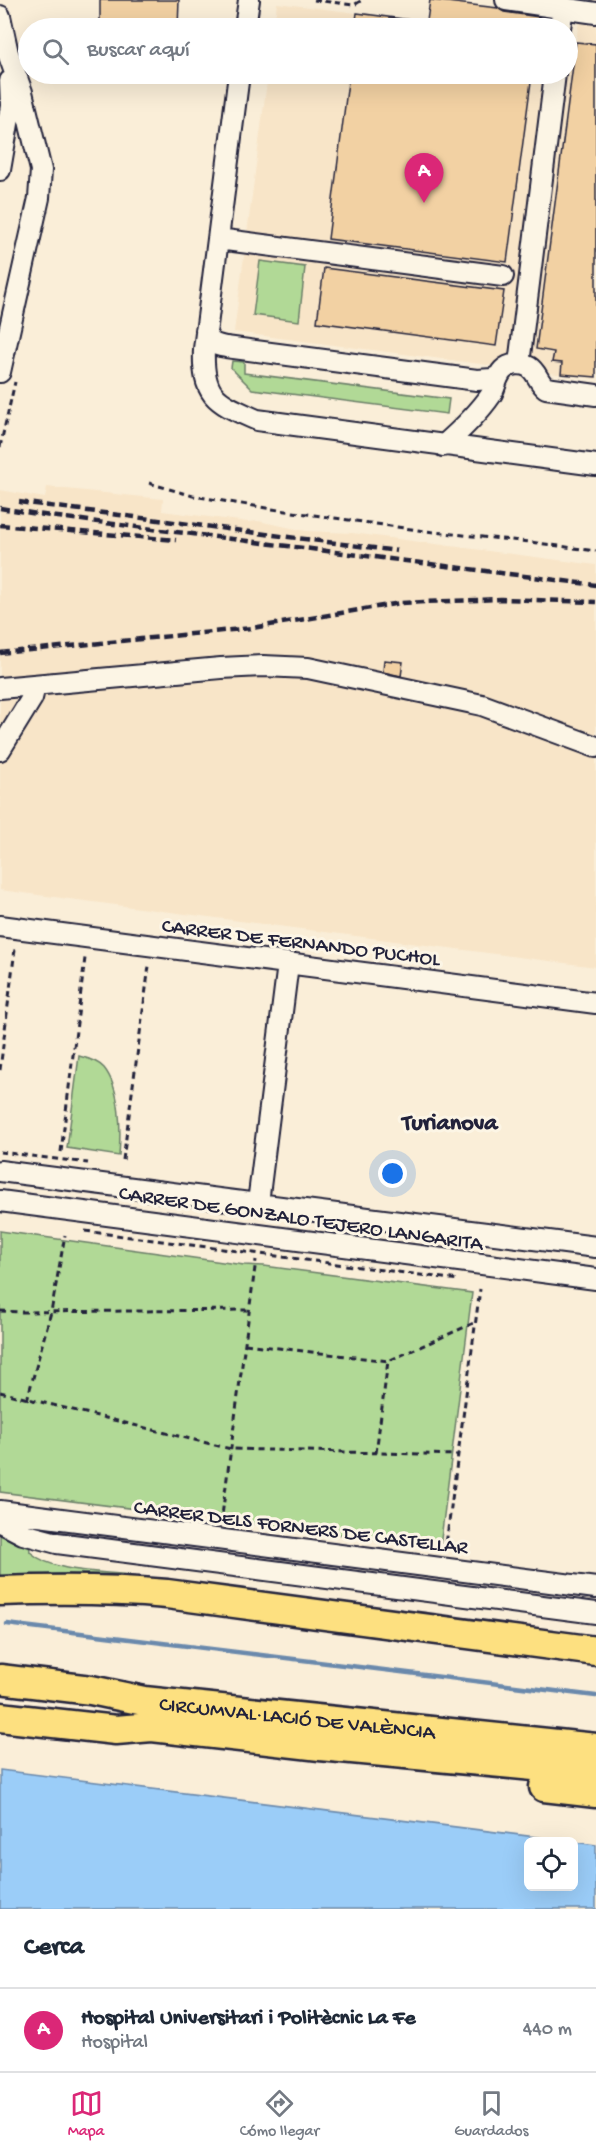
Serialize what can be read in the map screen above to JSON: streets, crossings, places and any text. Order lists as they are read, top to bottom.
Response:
{
  "streets": {
    "highway": ["CIRCUMVAL·LACIÓ DE VALÈNCIA"],
    "street": ["CARRER DE FERNANDO PUCHOL", "CARRER DE GONZALO TEJERO LANGARITA", "CARRER DELS FORNERS DE CASTELLAR"]
  },
  "districts": ["Turianova"],
  "page": {
    "search": "Buscar aquí",
    "pins": "A",
    "heading": "Cerca",
    "list": [
      {
        "mark": "A",
        "name": "Hospital Universitari i Politècnic La Fe",
        "note": "Hospital",
        "value": "440 m"
      }
    ],
    "nav": ["Mapa", "Cómo llegar", "Guardados"]
  }
}
